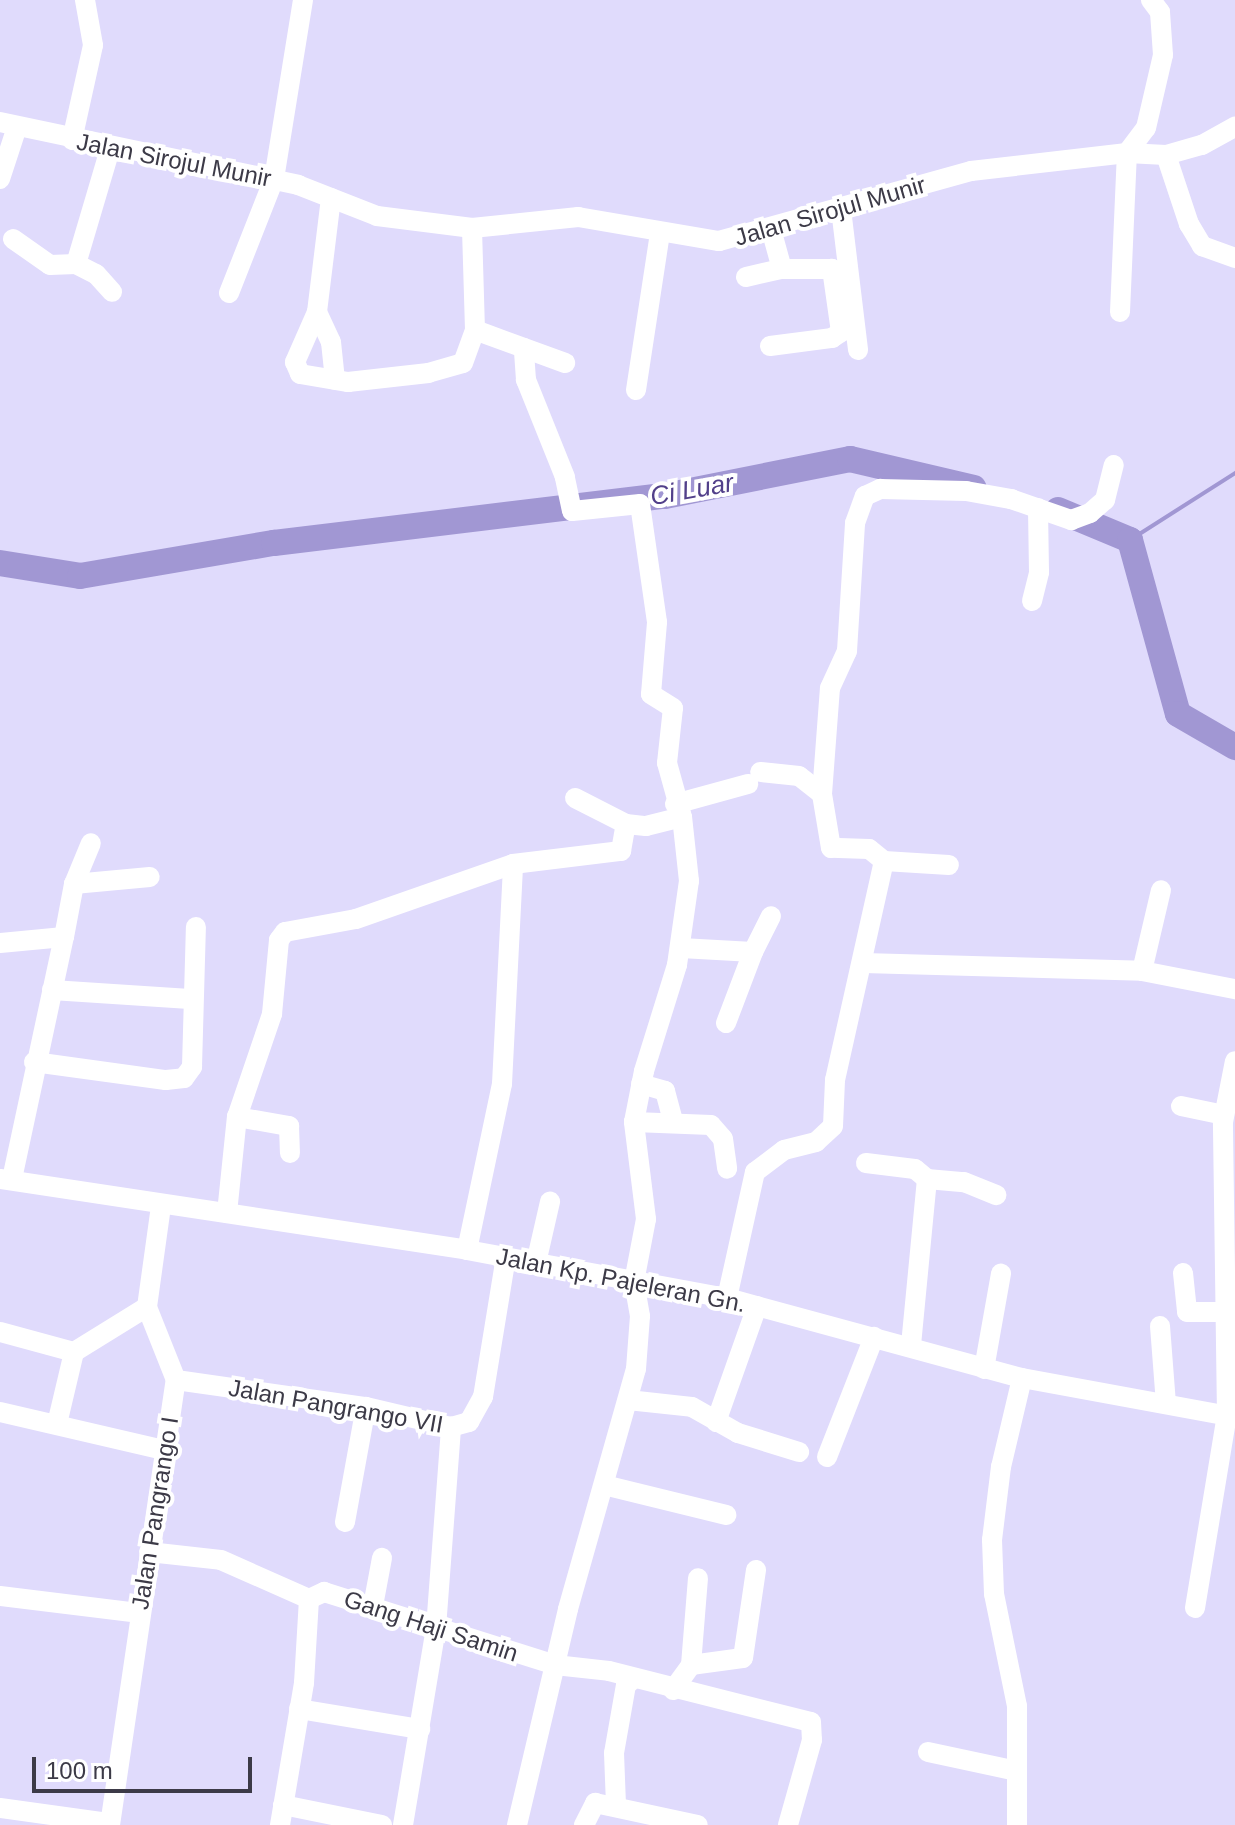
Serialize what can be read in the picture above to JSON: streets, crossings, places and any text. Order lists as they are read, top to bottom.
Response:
{
  "streets": {
    "street": [
      "Jalan Sirojul Munir",
      "Jalan Kp. Pajeleran Gn.",
      "Jalan Pangrango VII",
      "Jalan Pangrango I",
      "Gang Haji Samin"
    ]
  },
  "crossings": [
    ["Jalan Kp. Pajeleran Gn.", "Jalan Pangrango VII"],
    ["Jalan Pangrango VII", "Jalan Pangrango I"]
  ],
  "water": ["Ci Luar"],
  "scale_bar": "100 m"
}
